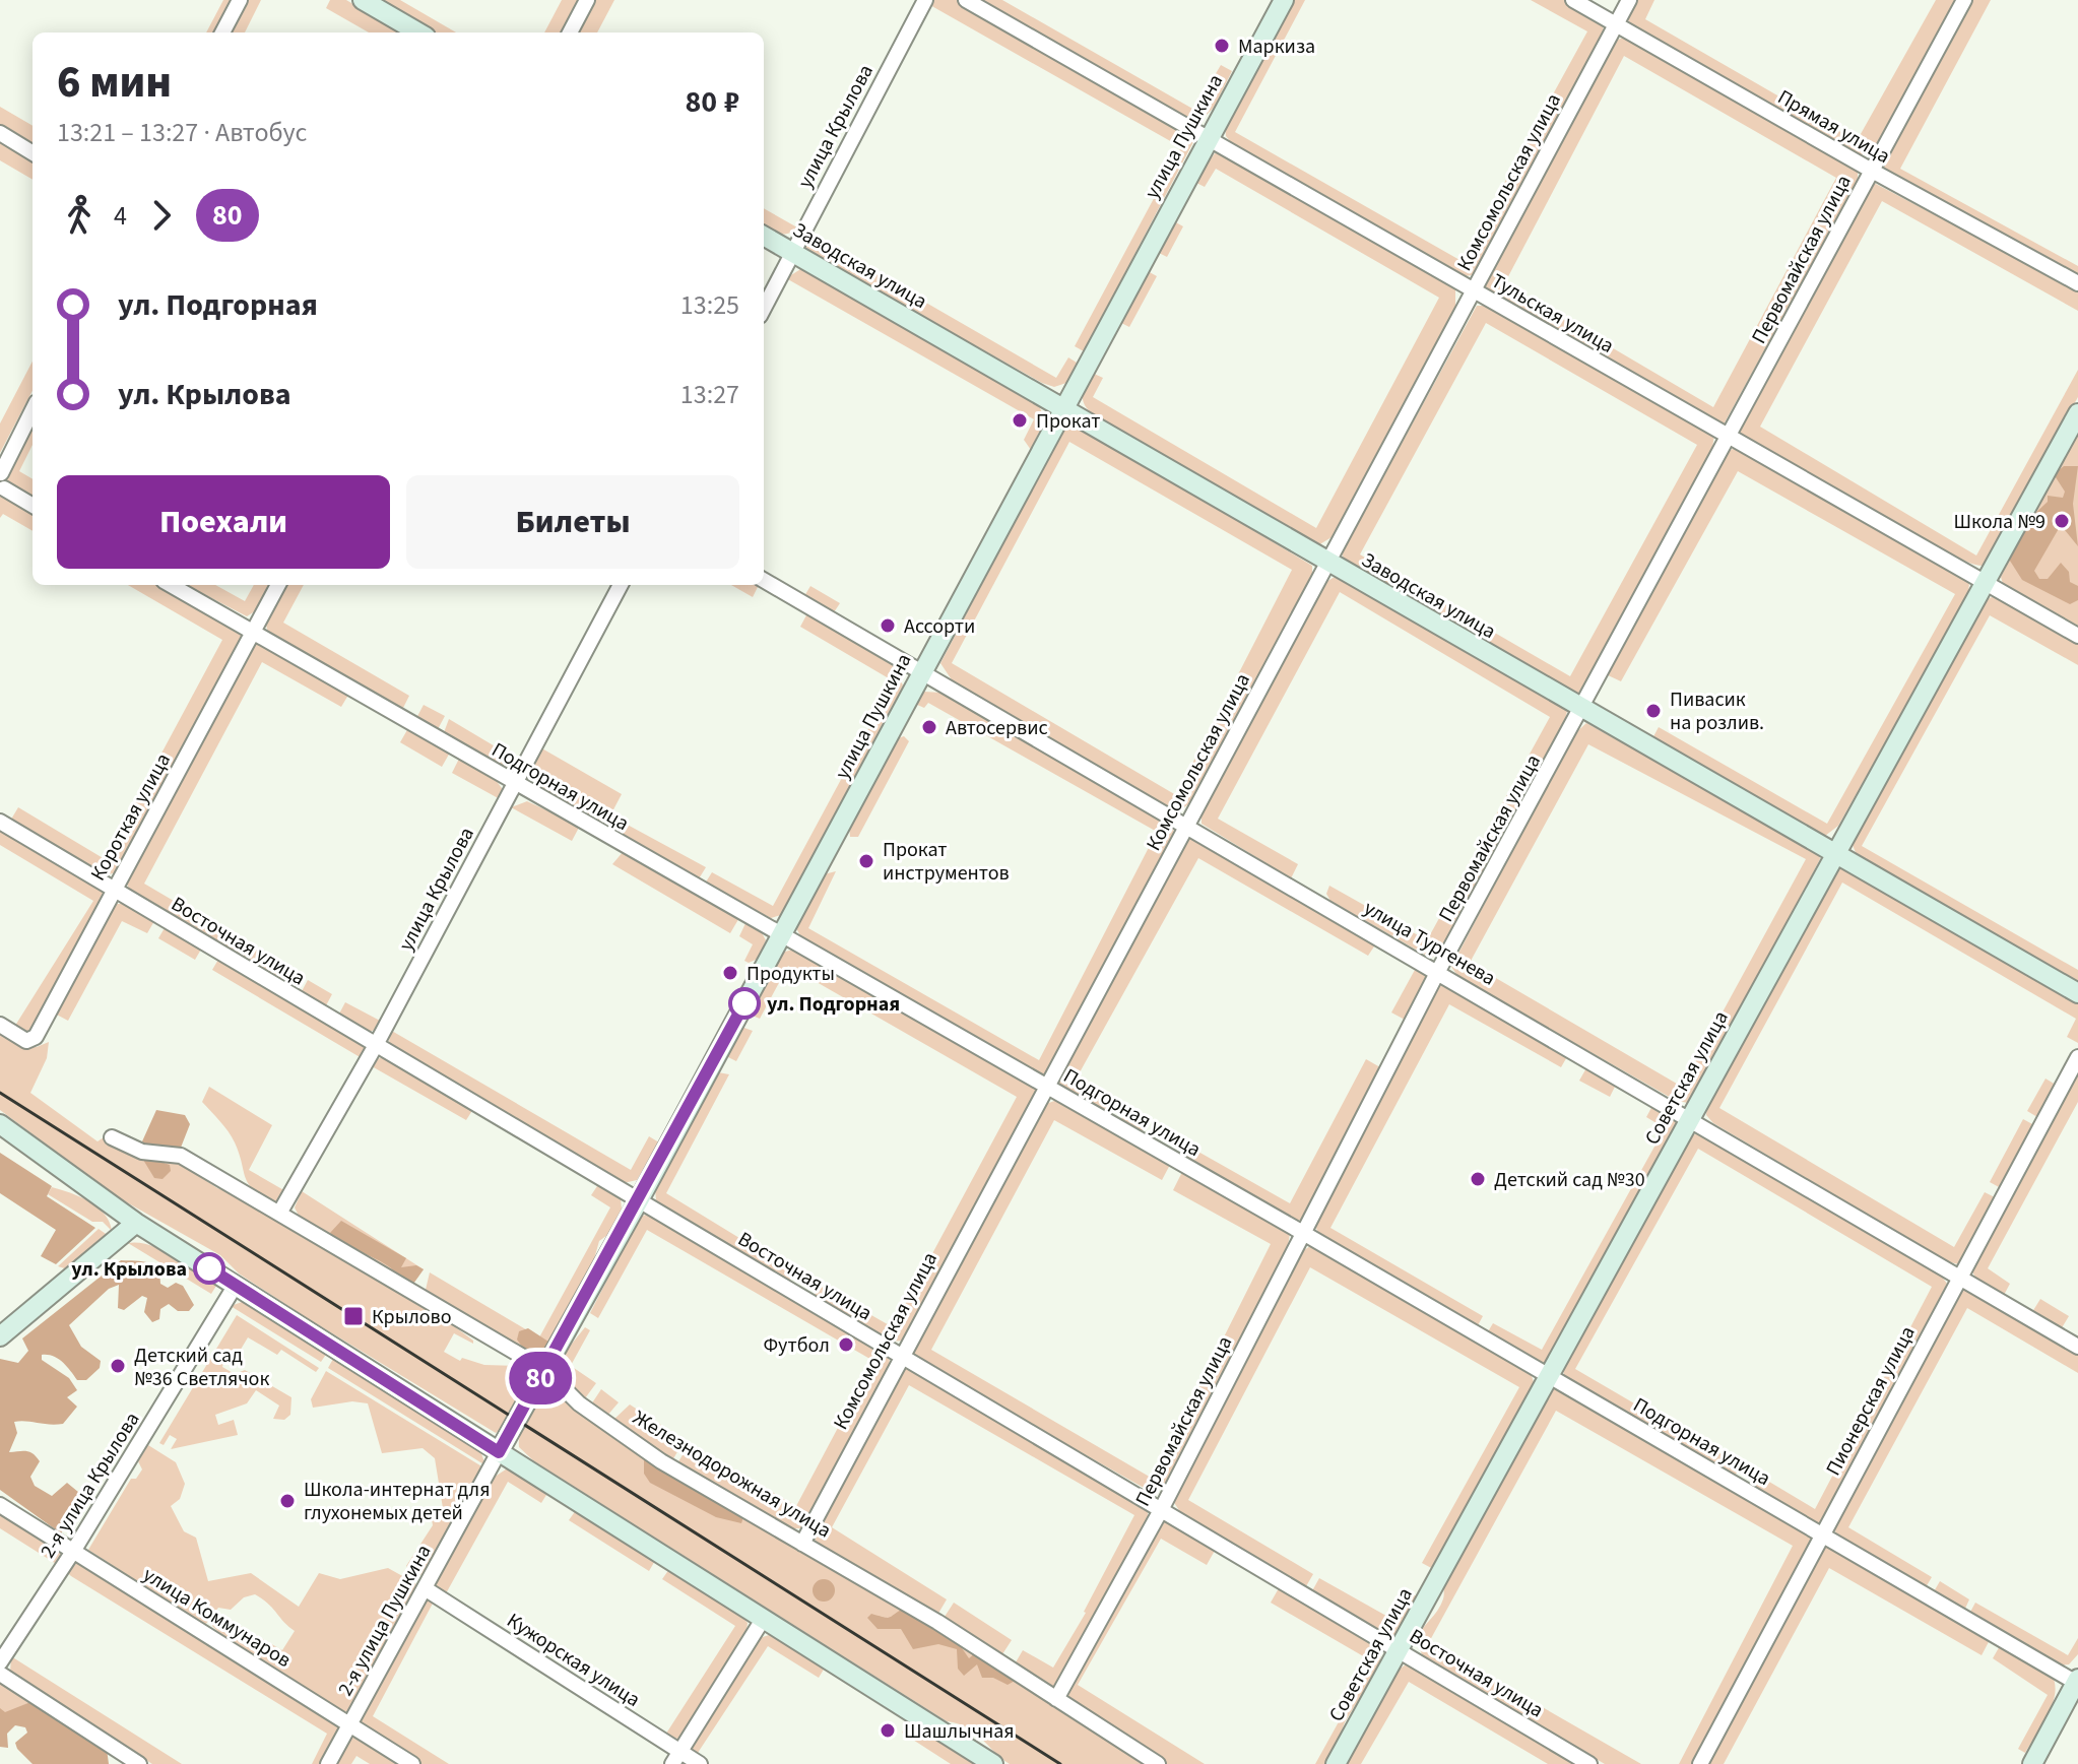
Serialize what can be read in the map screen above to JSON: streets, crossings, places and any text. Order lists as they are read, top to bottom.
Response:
{
  "streets": {
    "main road": ["улица Пушкина", "Заводская улица", "Советская улица"],
    "street": [
      "улица Крылова",
      "Прямая улица",
      "Комсомольская улица",
      "Первомайская улица",
      "Тульская улица",
      "Подгорная улица",
      "Короткая улица",
      "Восточная улица",
      "улица Тургенева",
      "Пионерская улица",
      "Железнодорожная улица",
      "2-я улица Крылова",
      "улица Коммунаров",
      "2-я улица Пушкина",
      "Кужорская улица"
    ]
  },
  "crossings": [
    ["улица Крылова", "Заводская улица"],
    ["улица Крылова", "Подгорная улица"],
    ["улица Крылова", "Восточная улица"],
    ["улица Крылова", "Железнодорожная улица"],
    ["Прямая улица", "Комсомольская улица"],
    ["Прямая улица", "Первомайская улица"],
    ["улица Пушкина", "Заводская улица"],
    ["улица Пушкина", "Тульская улица"],
    ["улица Пушкина", "Подгорная улица"],
    ["улица Пушкина", "Восточная улица"],
    ["улица Пушкина", "улица Тургенева"],
    ["улица Пушкина", "Железнодорожная улица"],
    ["улица Пушкина", "2-я улица Пушкина"],
    ["Комсомольская улица", "Заводская улица"],
    ["Комсомольская улица", "Тульская улица"],
    ["Комсомольская улица", "Подгорная улица"],
    ["Комсомольская улица", "Восточная улица"],
    ["Комсомольская улица", "улица Тургенева"],
    ["Комсомольская улица", "Железнодорожная улица"],
    ["Первомайская улица", "Заводская улица"],
    ["Первомайская улица", "Тульская улица"],
    ["Первомайская улица", "Подгорная улица"],
    ["Первомайская улица", "Восточная улица"],
    ["Первомайская улица", "улица Тургенева"],
    ["Первомайская улица", "Железнодорожная улица"],
    ["Заводская улица", "Советская улица"],
    ["Тульская улица", "Советская улица"],
    ["Подгорная улица", "Короткая улица"],
    ["Подгорная улица", "Советская улица"],
    ["Подгорная улица", "Пионерская улица"],
    ["Короткая улица", "Восточная улица"],
    ["Восточная улица", "Советская улица"],
    ["улица Тургенева", "Советская улица"],
    ["улица Тургенева", "Пионерская улица"],
    ["2-я улица Крылова", "улица Коммунаров"],
    ["улица Коммунаров", "2-я улица Пушкина"],
    ["2-я улица Пушкина", "Кужорская улица"]
  ],
  "places": {
    "other": [
      "Маркиза",
      "Прокат",
      "Школа №9",
      "Ассорти",
      "Пивасик на розлив.",
      "Автосервис",
      "Прокат инструментов",
      "Продукты",
      "ул. Подгорная",
      "Детский сад №30",
      "ул. Крылова",
      "Футбол",
      "Детский сад №36 Светлячок",
      "Школа-интернат для глухонемых детей",
      "Шашлычная"
    ],
    "transit": ["Крылово"]
  },
  "lines": ["bus line 80"],
  "page": {
    "on_map": "80",
    "heading": ["6 мин", "13:21 – 13:27 · Автобус", "80 ₽"],
    "legs": ["4", "80"],
    "list": [
      {
        "name": "ул. Подгорная",
        "value": "13:25"
      },
      {
        "name": "ул. Крылова",
        "value": "13:27"
      }
    ],
    "buttons": ["Поехали", "Билеты"]
  }
}
